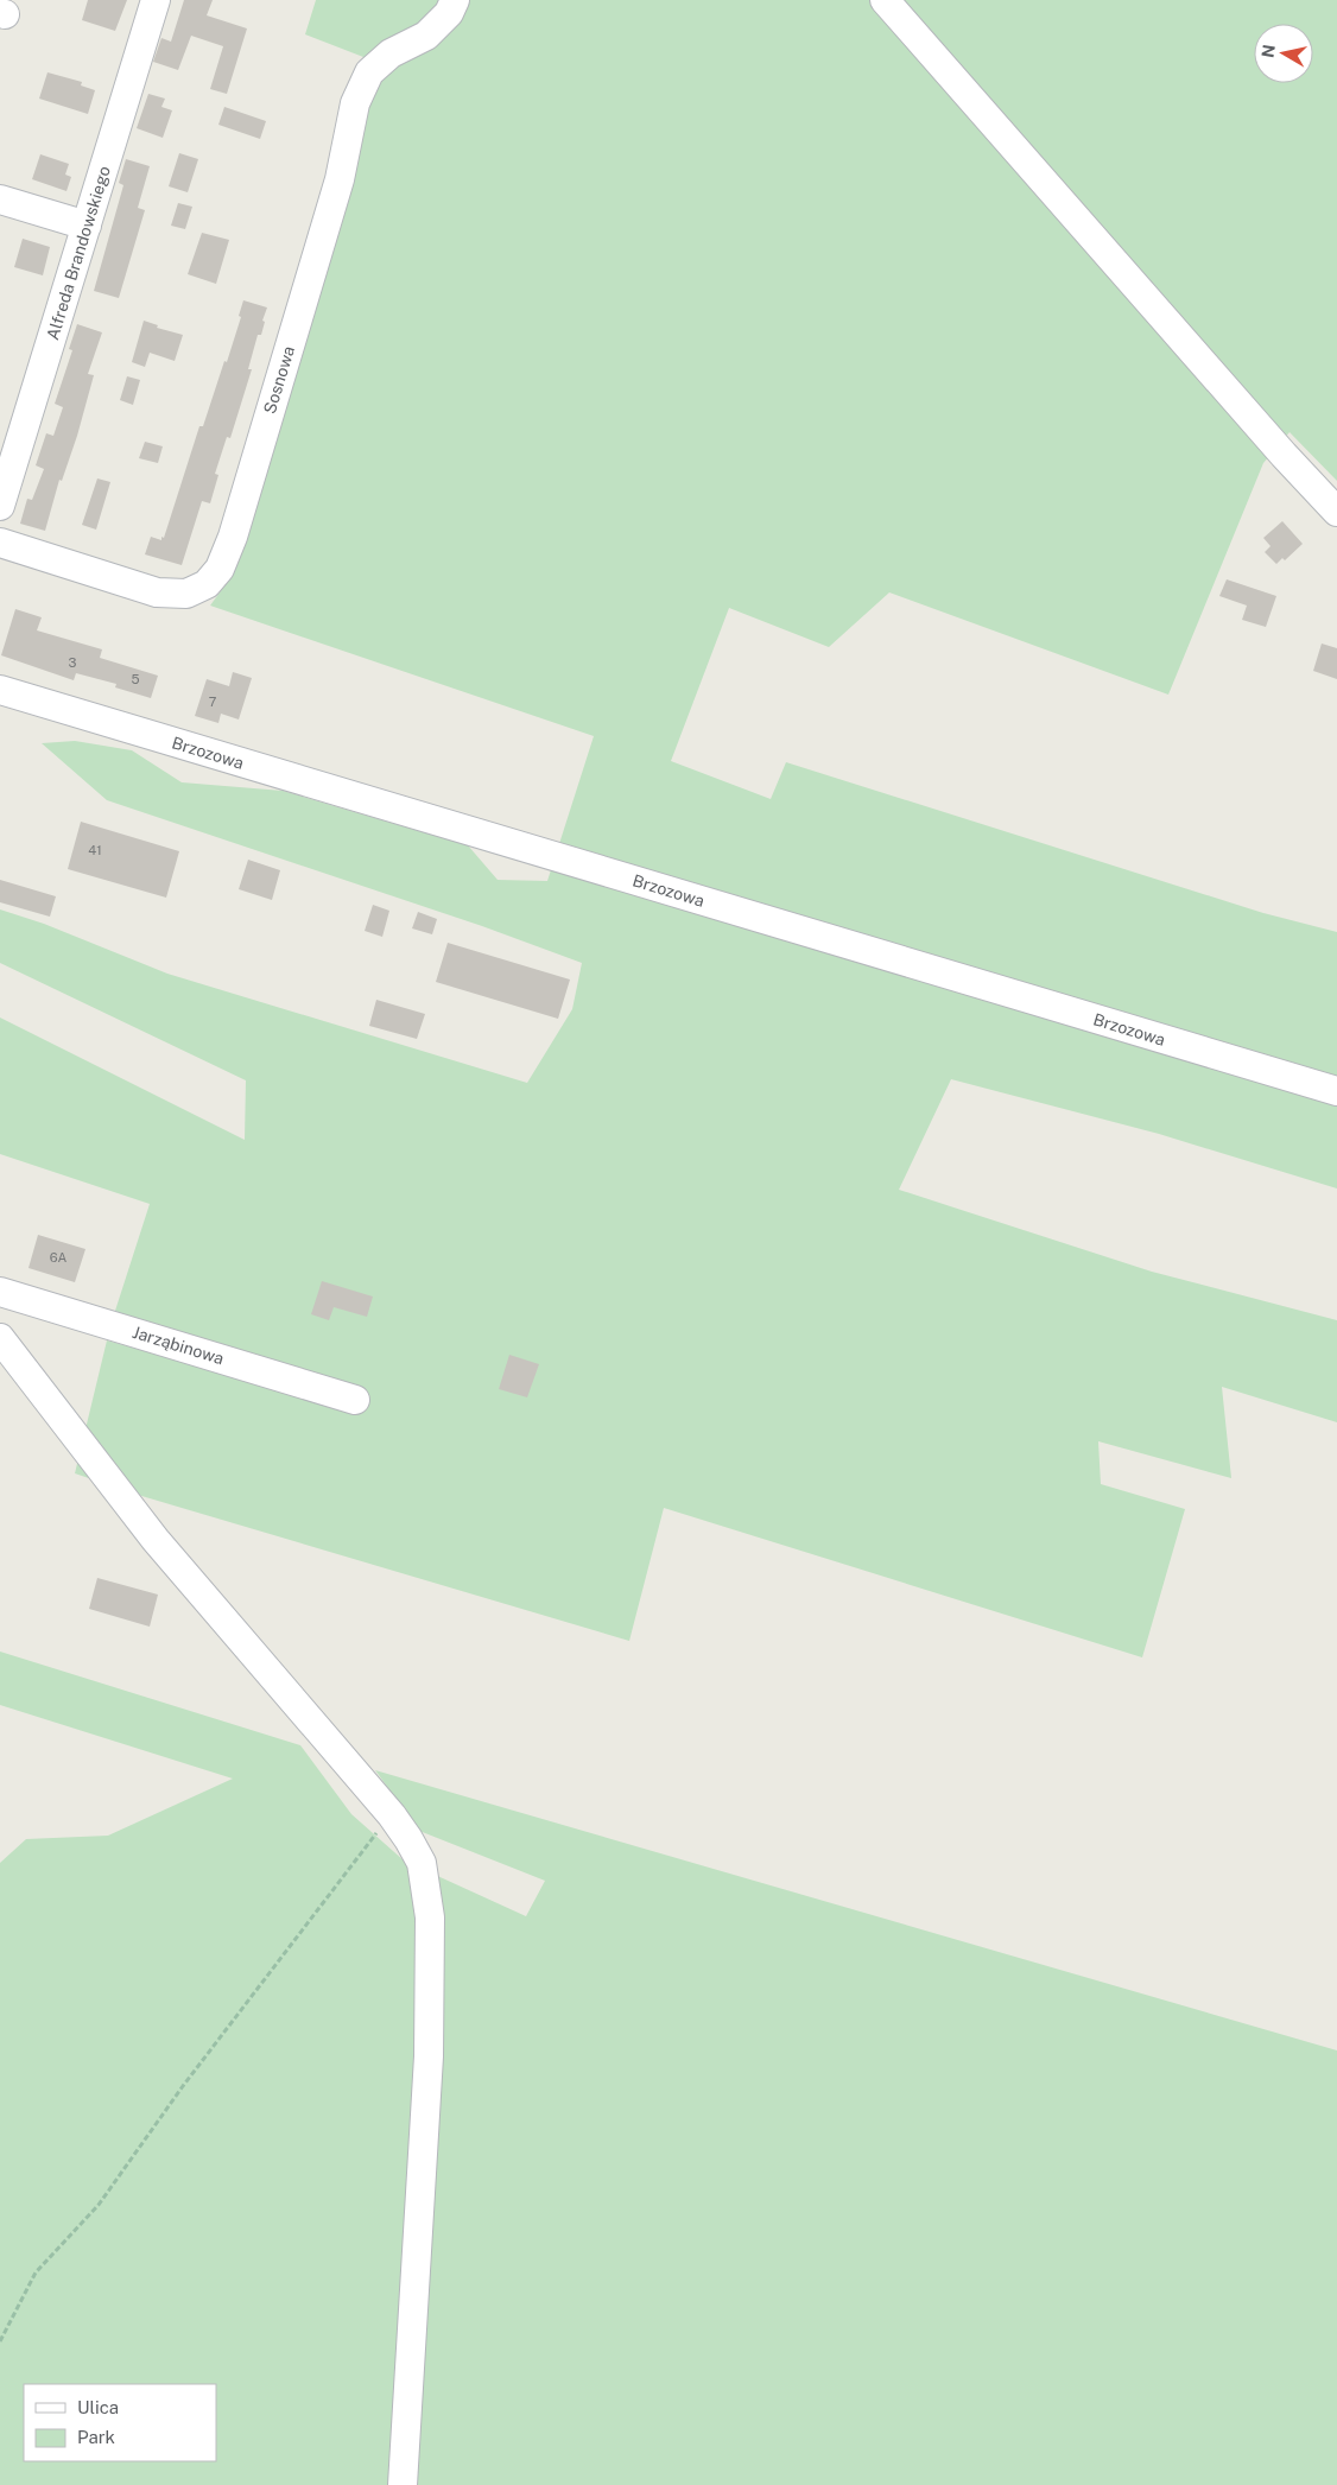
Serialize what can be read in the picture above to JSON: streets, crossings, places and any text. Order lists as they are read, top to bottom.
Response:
{
  "streets": {
    "street": [
      "Alfreda Brandowskiego",
      "Sosnowa",
      "Brzozowa",
      "Jarząbinowa"
    ]
  },
  "house_numbers": [
    "3",
    "5",
    "7",
    "41",
    "6A"
  ],
  "legend": ["Ulica", "Park"],
  "north": "left"
}
